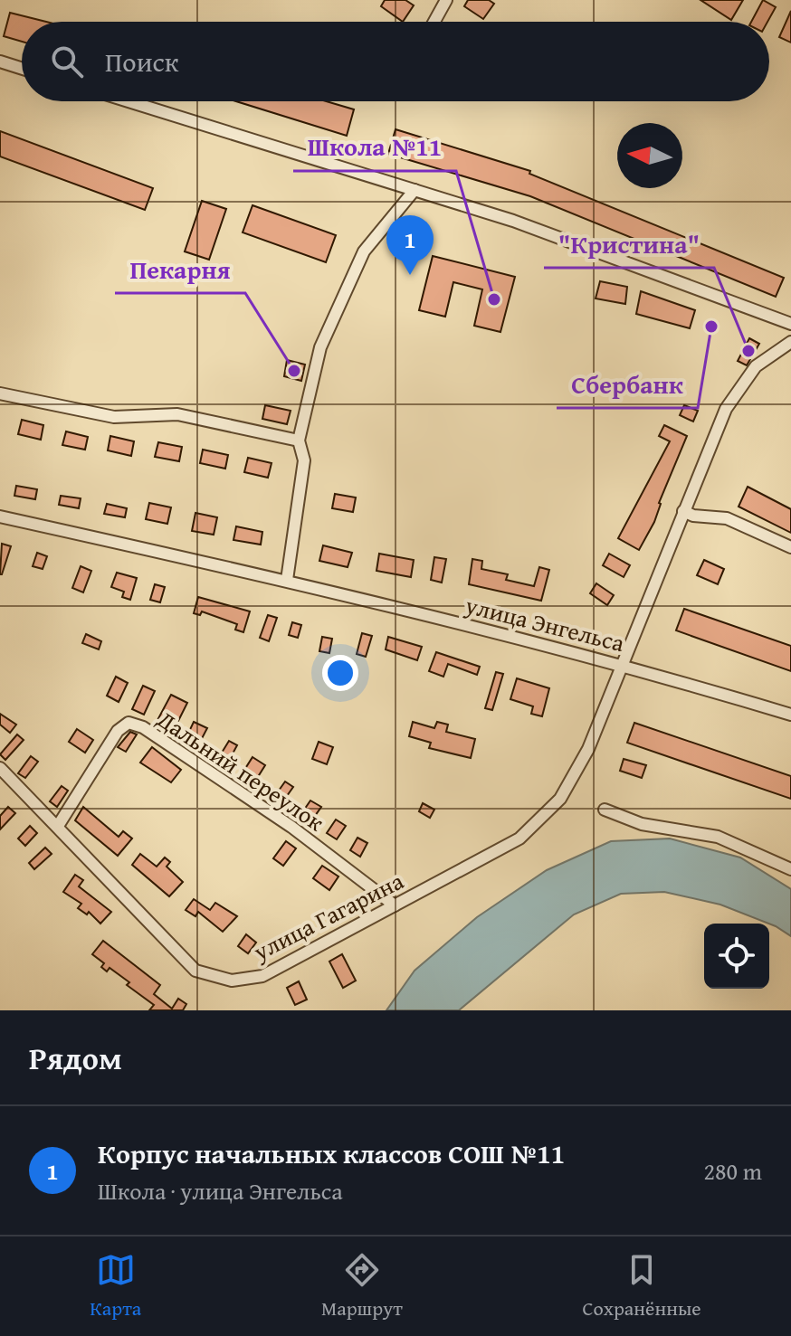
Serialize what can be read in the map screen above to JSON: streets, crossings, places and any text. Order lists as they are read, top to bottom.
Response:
{
  "streets": {
    "street": ["улица Энгельса", "Дальний переулок", "улица Гагарина"]
  },
  "crossings": [
    ["улица Энгельса", "улица Гагарина"],
    ["Дальний переулок", "улица Гагарина"]
  ],
  "places": [
    "Школа №11",
    "Сбербанк",
    "\"Кристина\"",
    "Пекарня"
  ],
  "north": "left",
  "page": {
    "search": "Поиск",
    "pins": "1",
    "heading": "Рядом",
    "list": [
      {
        "mark": "1",
        "name": "Корпус начальных классов СОШ №11",
        "note": "Школа · улица Энгельса",
        "value": "280 m"
      }
    ],
    "nav": ["Карта", "Маршрут", "Сохранённые"]
  }
}
